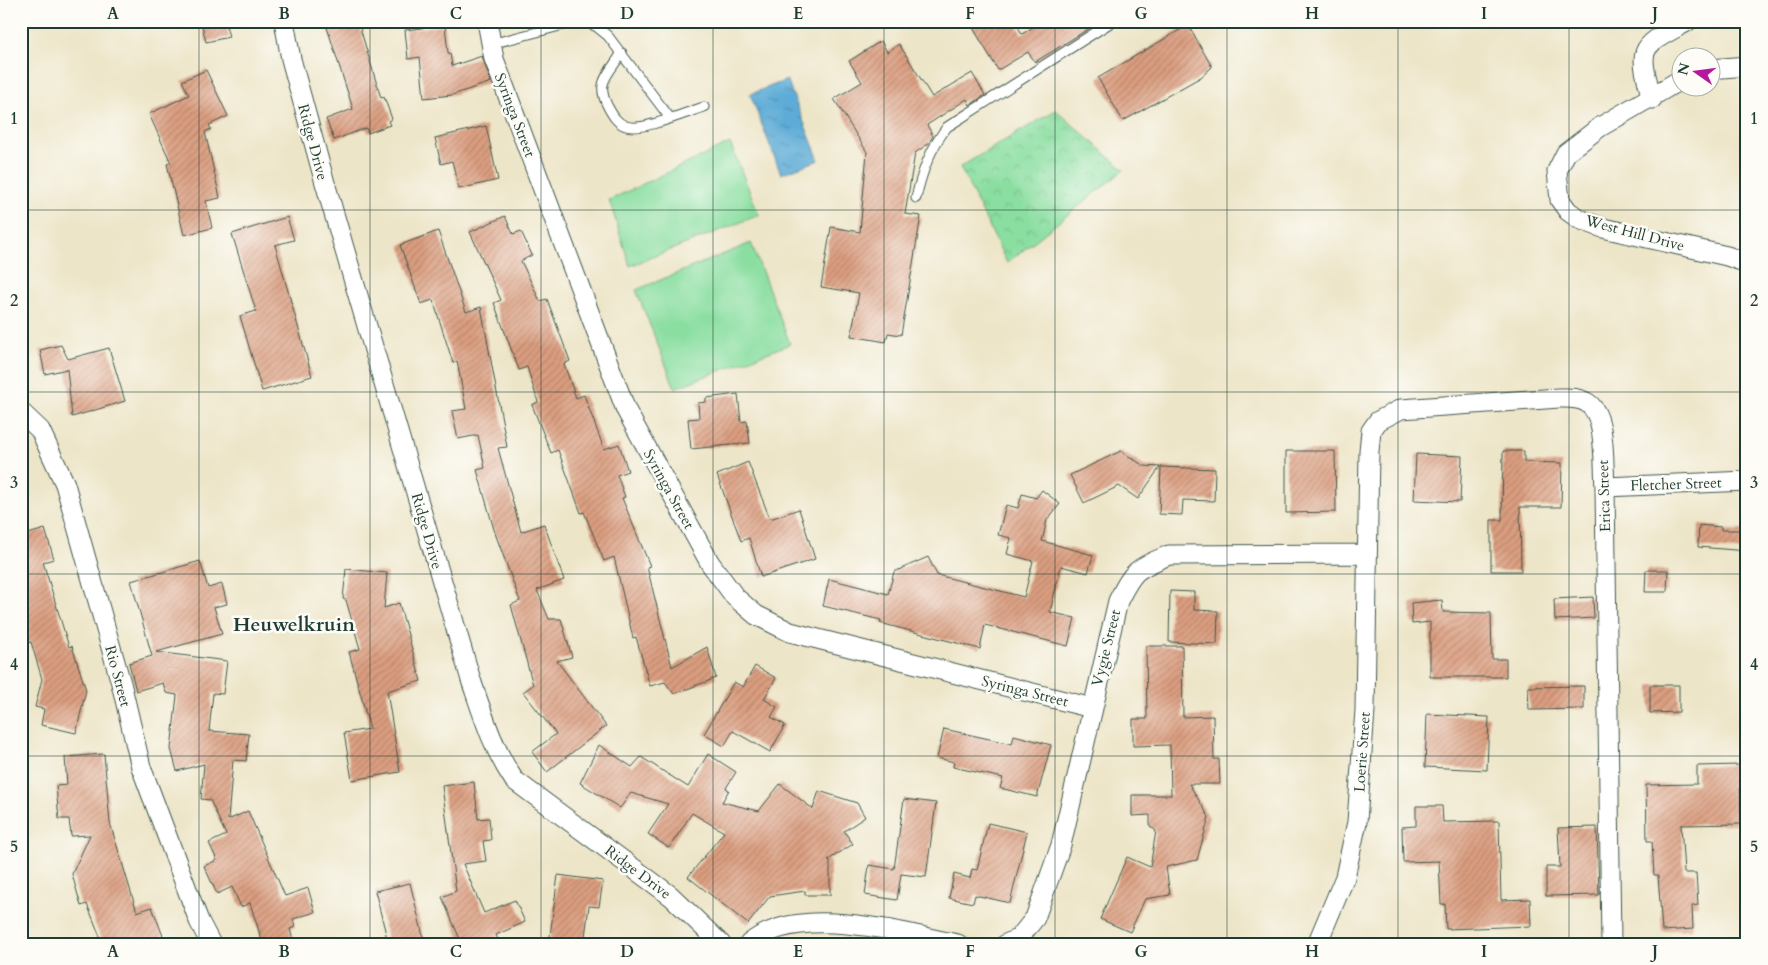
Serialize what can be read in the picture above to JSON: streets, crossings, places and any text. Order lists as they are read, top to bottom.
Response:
{
  "streets": {
    "street": [
      "Syringa Street",
      "Ridge Drive",
      "West Hill Drive",
      "Fletcher Street",
      "Erica Street",
      "Vygie Street",
      "Rio Street",
      "Loerie Street"
    ]
  },
  "crossings": [
    ["Syringa Street", "Vygie Street"],
    ["Fletcher Street", "Erica Street"],
    ["Erica Street", "Vygie Street"],
    ["Erica Street", "Loerie Street"],
    ["Vygie Street", "Loerie Street"]
  ],
  "districts": ["Heuwelkruin"],
  "north": "left",
  "grid": {
    "columns": [
      "A",
      "B",
      "C",
      "D",
      "E",
      "F",
      "G",
      "H",
      "I",
      "J"
    ],
    "rows": [
      "1",
      "2",
      "3",
      "4",
      "5"
    ]
  }
}
